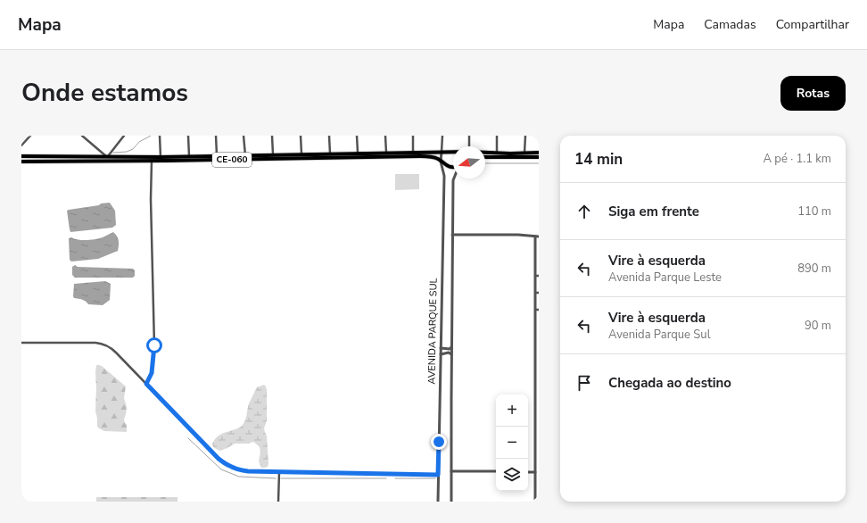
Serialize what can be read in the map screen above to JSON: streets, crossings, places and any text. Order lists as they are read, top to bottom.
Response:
{
  "streets": {
    "highway": ["CE-060"],
    "street": ["AVENIDA PARQUE SUL"]
  },
  "crossings": [
    ["CE-060", "AVENIDA PARQUE SUL"]
  ],
  "north": "left",
  "page": {
    "header": "Mapa",
    "nav": ["Mapa", "Camadas", "Compartilhar"],
    "title": "Onde estamos",
    "buttons": "Rotas",
    "heading": ["14 min", "A pé · 1.1 km"],
    "list": [
      ["Siga em frente", "110 m"],
      ["Vire à esquerda", "Avenida Parque Leste", "890 m"],
      ["Vire à esquerda", "Avenida Parque Sul", "90 m"],
      "Chegada ao destino"
    ],
    "map_buttons": ["+", "−"]
  }
}
